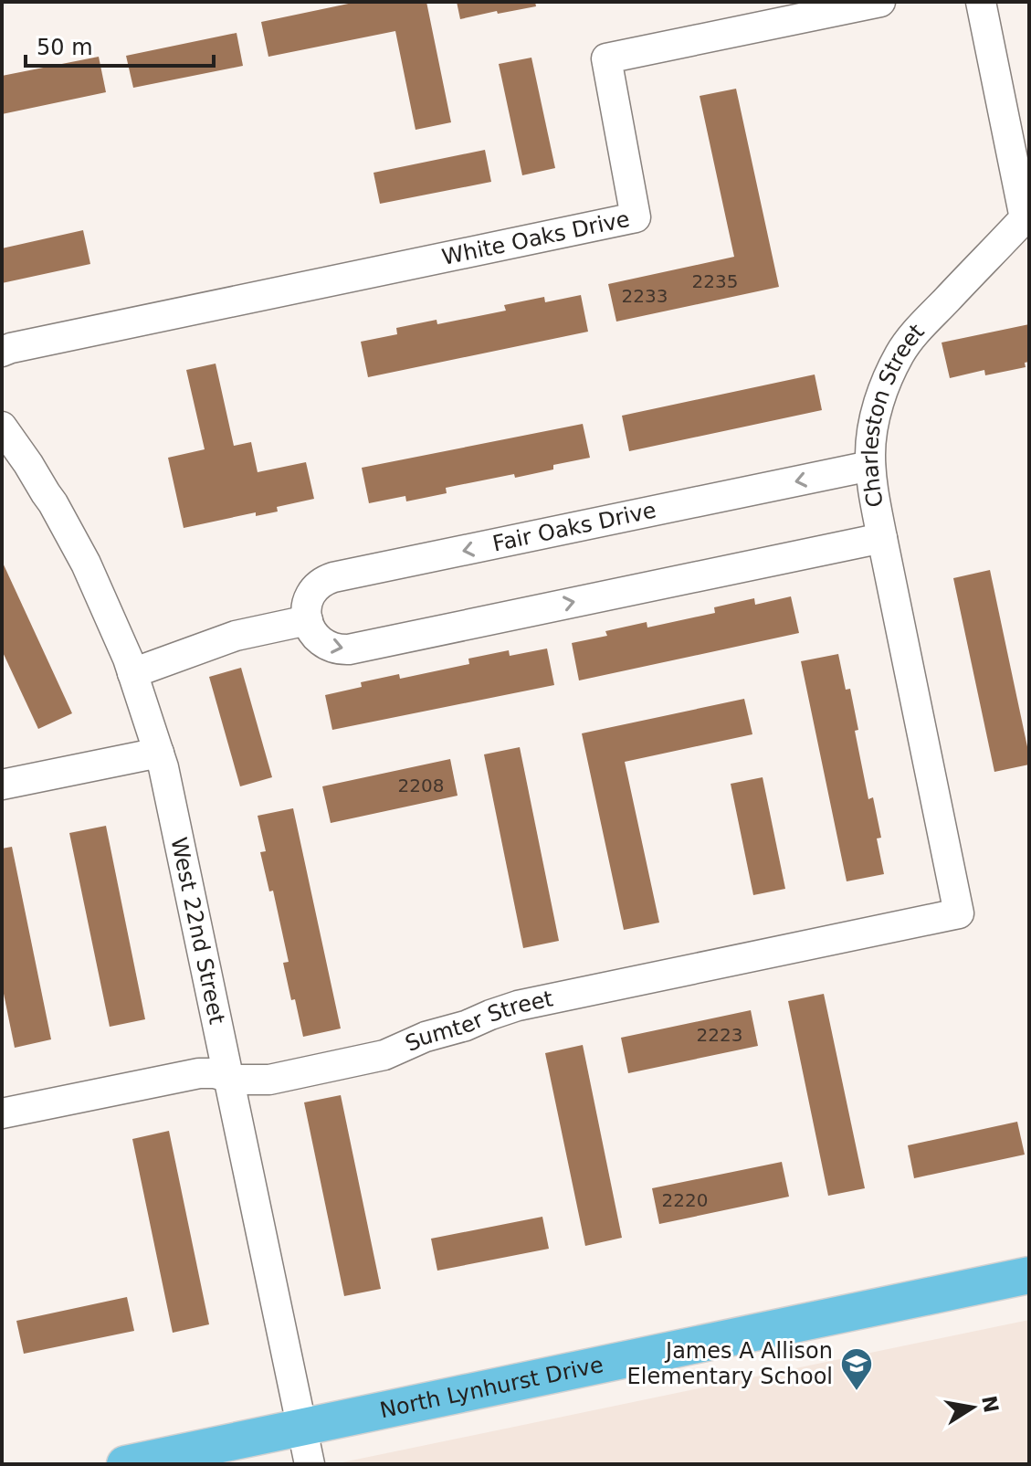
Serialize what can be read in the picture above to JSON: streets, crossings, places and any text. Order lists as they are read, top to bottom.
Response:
{
  "streets": {
    "main road": ["North Lynhurst Drive"],
    "street": [
      "White Oaks Drive",
      "Charleston Street",
      "Fair Oaks Drive",
      "West 22nd Street",
      "Sumter Street"
    ]
  },
  "crossings": [
    ["Charleston Street", "Fair Oaks Drive"],
    ["Charleston Street", "Sumter Street"],
    ["West 22nd Street", "Sumter Street"],
    ["West 22nd Street", "North Lynhurst Drive"]
  ],
  "places": {
    "school or university": ["James A Allison Elementary School"]
  },
  "house_numbers": [
    "2235",
    "2233",
    "2208",
    "2223",
    "2220"
  ],
  "scale_bar": "50 m",
  "north": "right"
}
